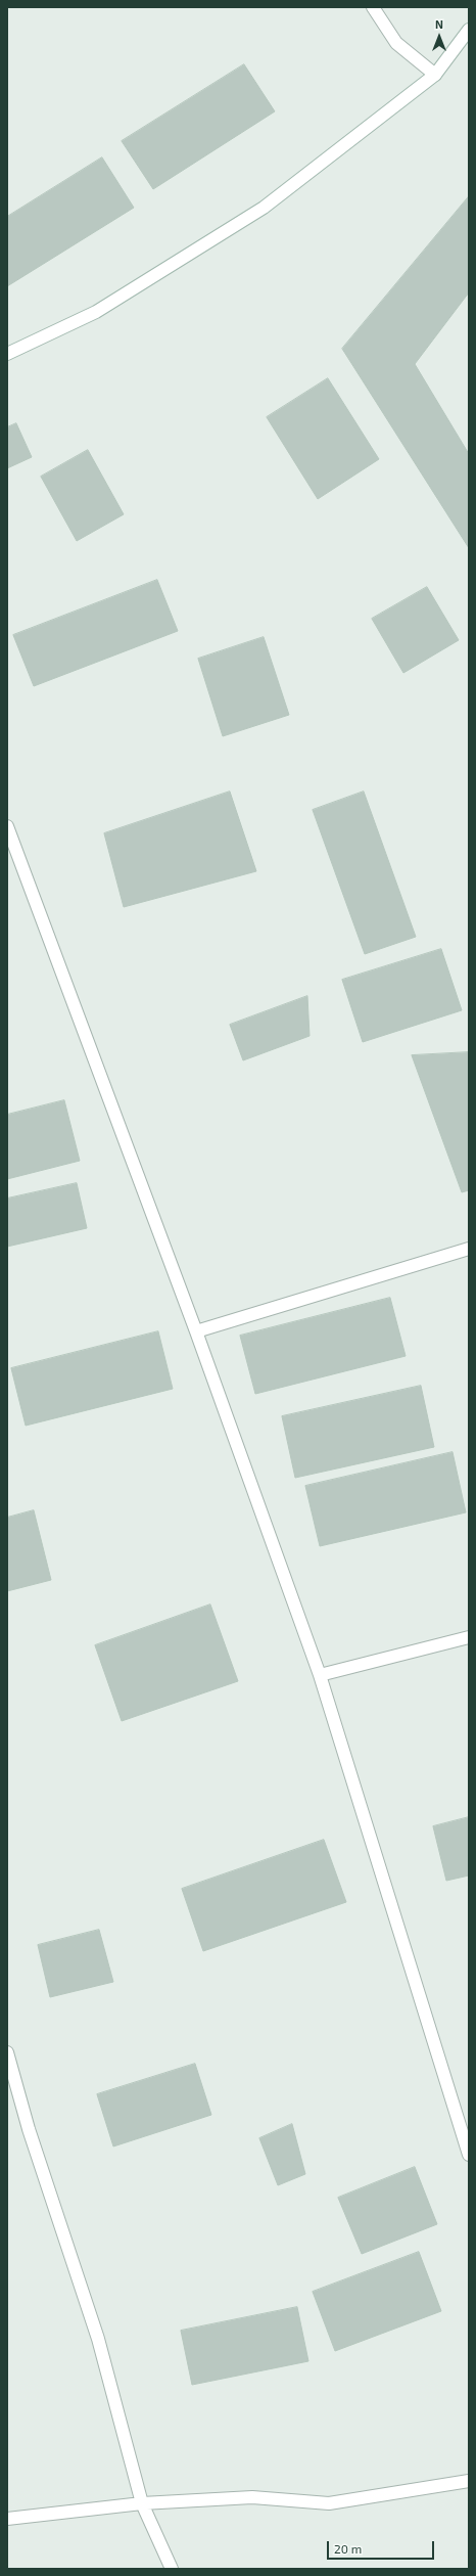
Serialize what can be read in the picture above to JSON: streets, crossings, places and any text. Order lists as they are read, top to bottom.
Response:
{
  "scale_bar": "20 m",
  "north": "top"
}
